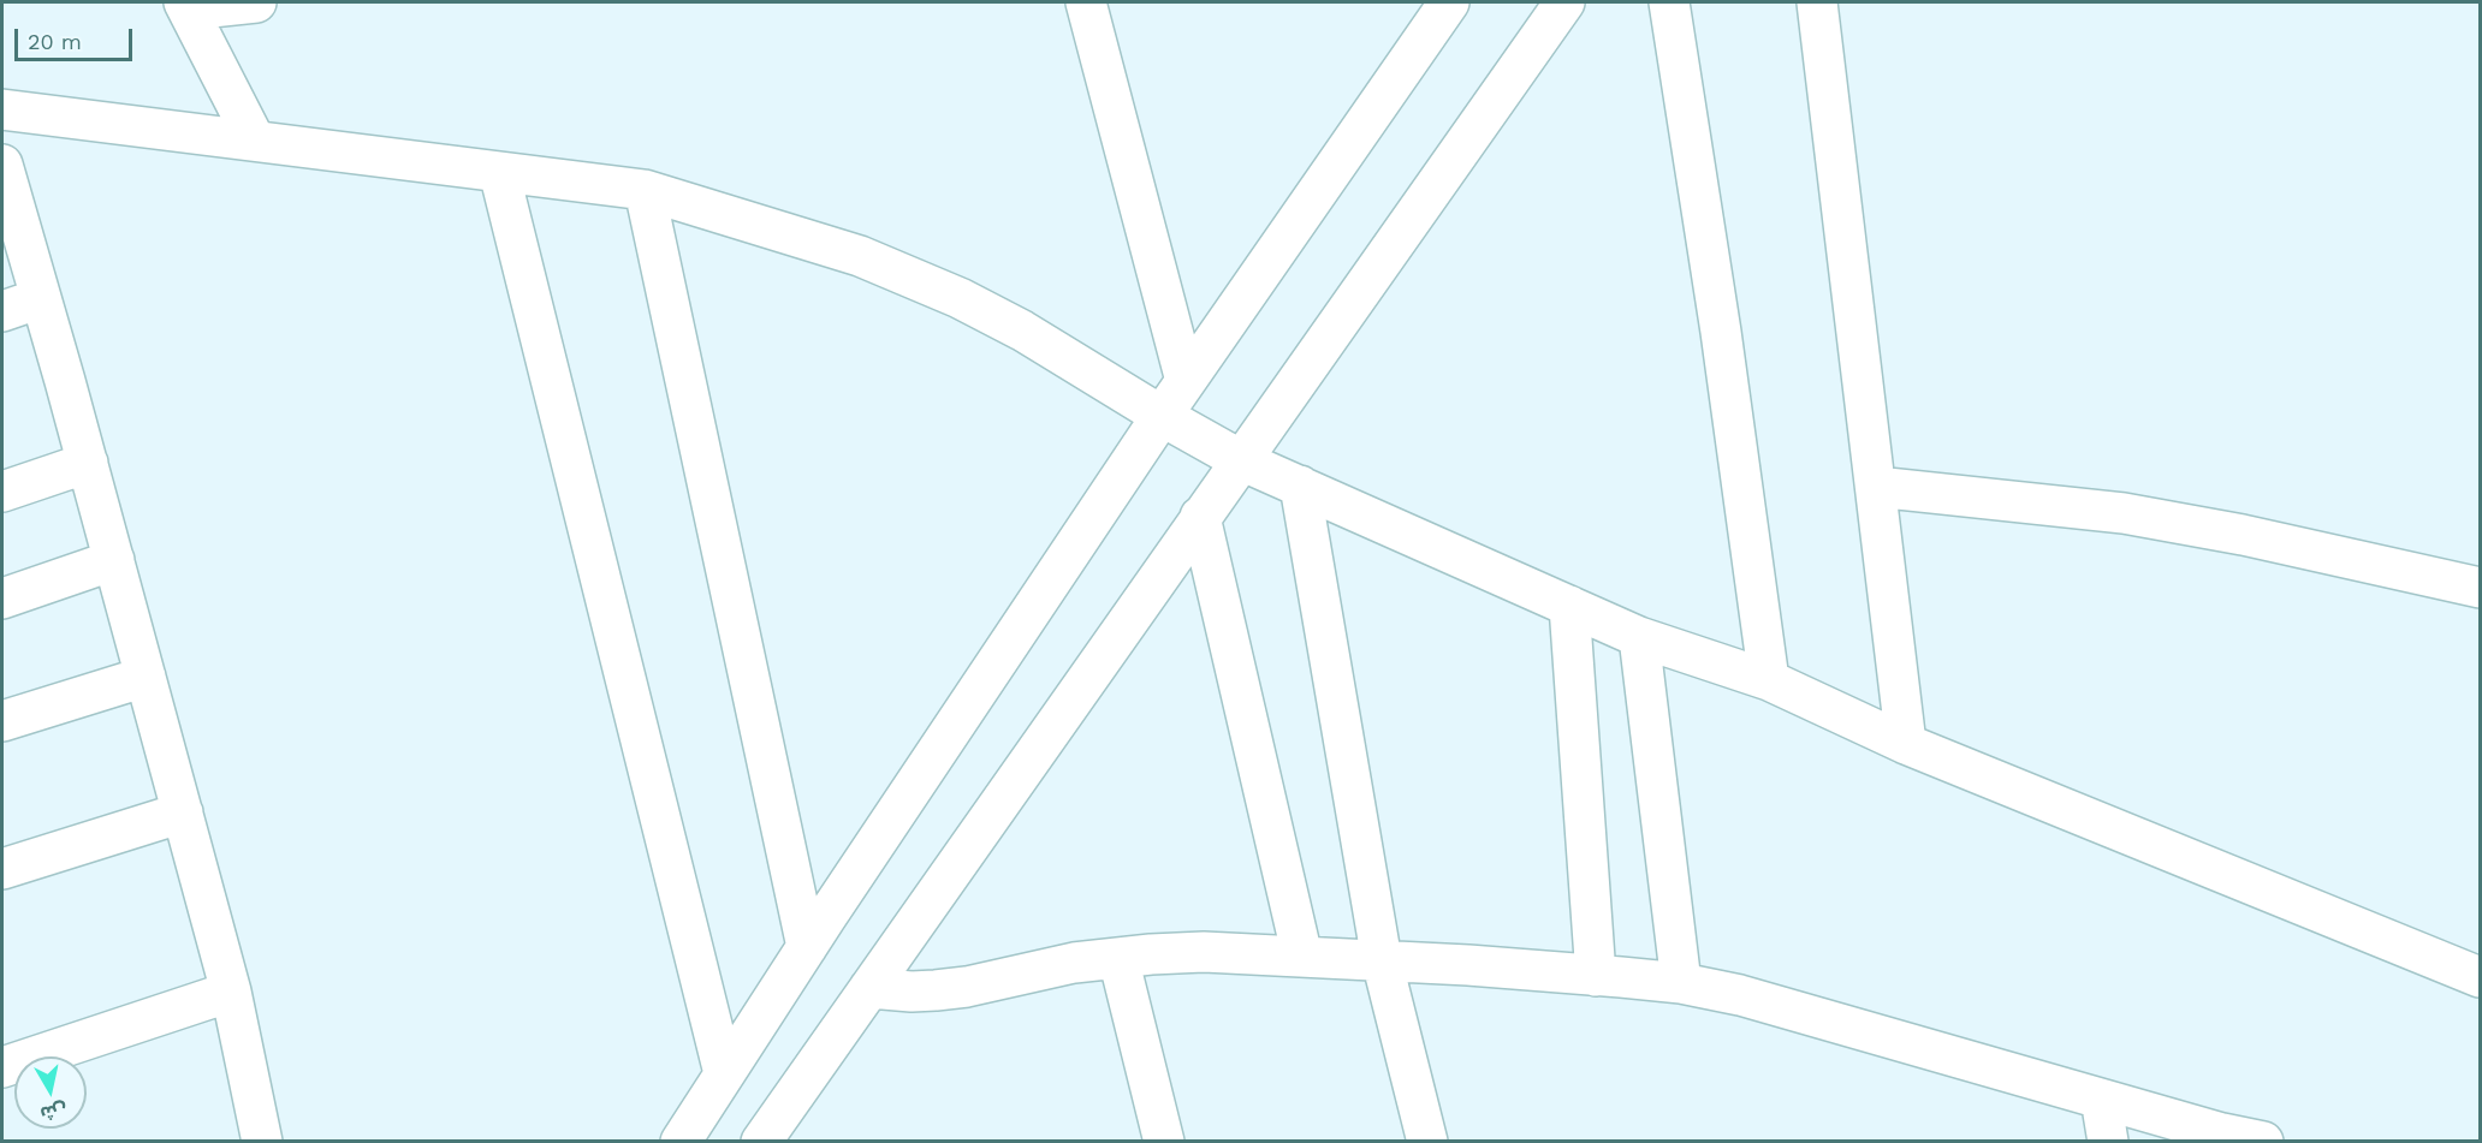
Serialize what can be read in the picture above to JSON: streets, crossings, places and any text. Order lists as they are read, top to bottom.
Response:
{
  "scale_bar": "20 m",
  "north": "bottom"
}
